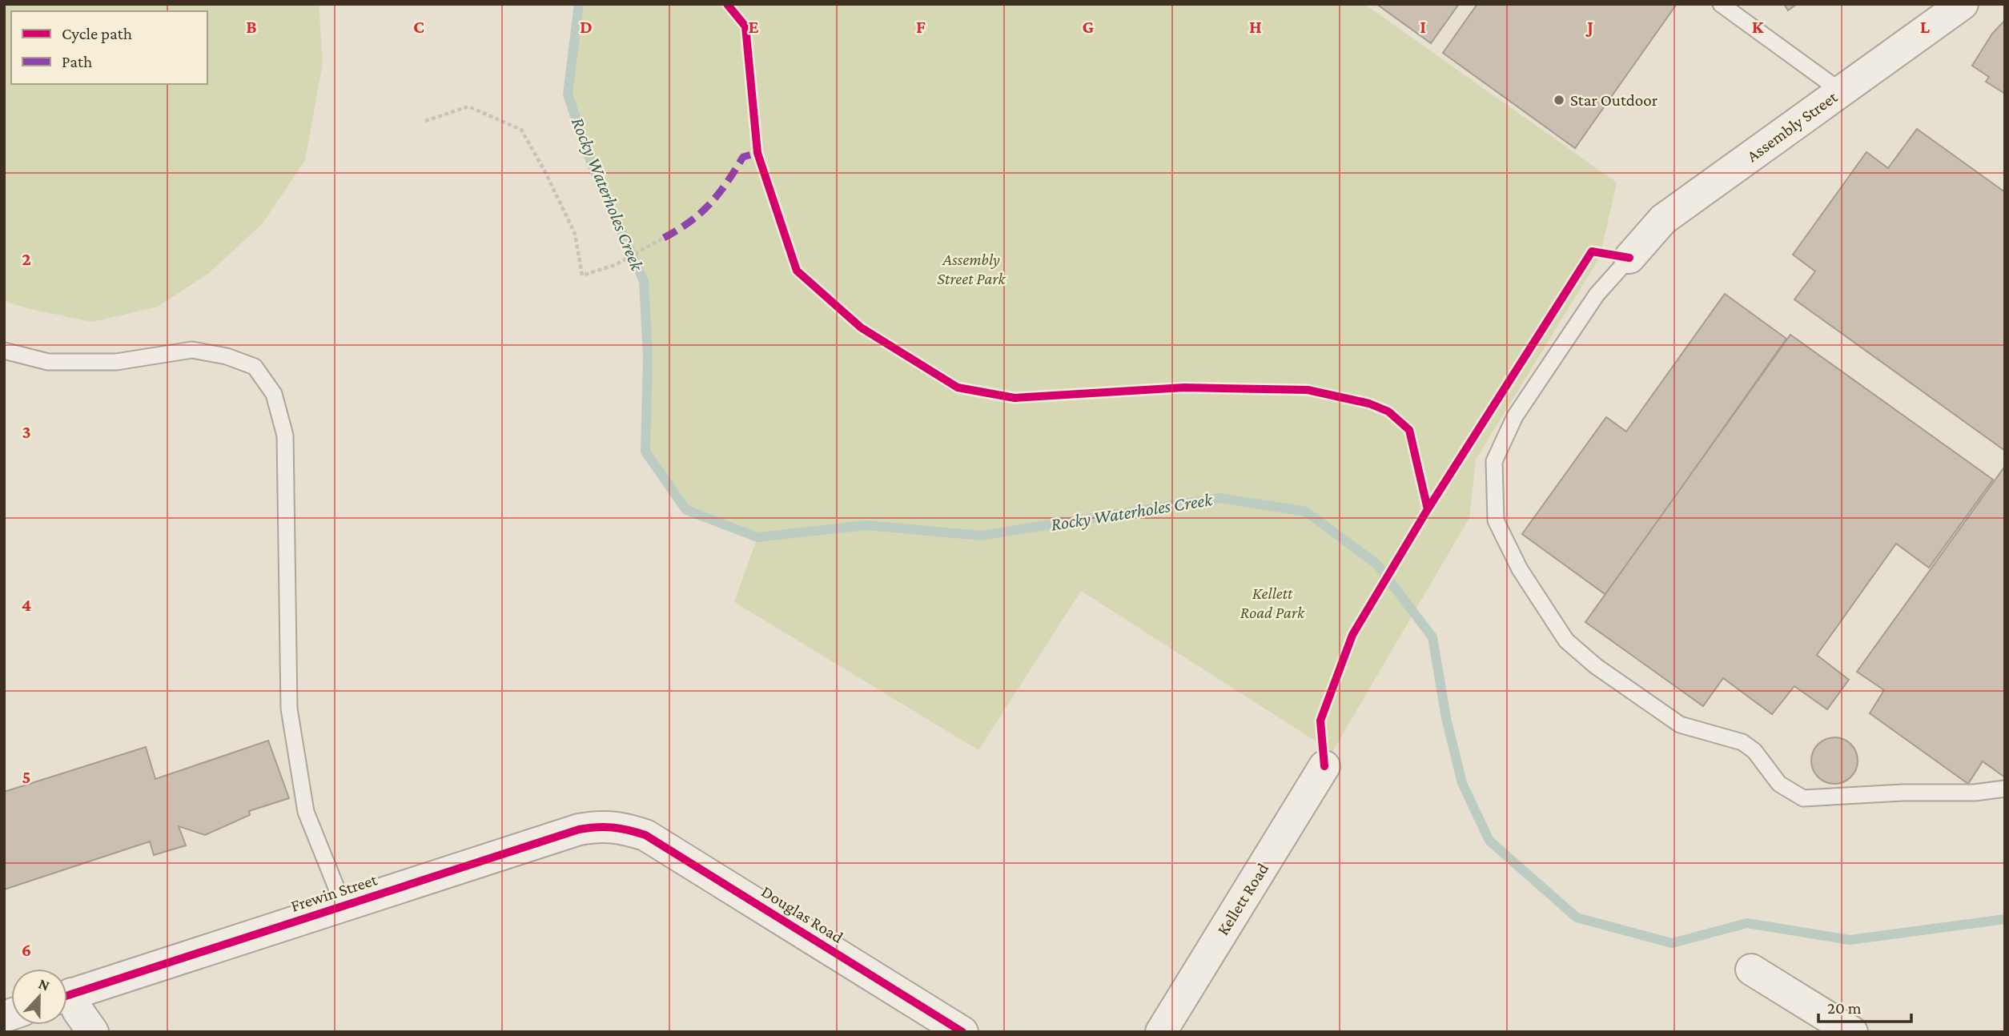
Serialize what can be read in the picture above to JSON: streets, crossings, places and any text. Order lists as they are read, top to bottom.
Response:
{
  "streets": {
    "street": [
      "Assembly Street",
      "Frewin Street",
      "Kellett Road",
      "Douglas Road"
    ]
  },
  "crossings": [
    ["Frewin Street", "Douglas Road"]
  ],
  "water": ["Rocky Waterholes Creek"],
  "parks": ["Assembly Street Park", "Kellett Road Park"],
  "places": ["Star Outdoor"],
  "legend": ["Cycle path", "Path"],
  "scale_bar": "20 m",
  "north": "top",
  "grid": {
    "columns": [
      "B",
      "C",
      "D",
      "E",
      "F",
      "G",
      "H",
      "I",
      "J",
      "K",
      "L"
    ],
    "rows": [
      "2",
      "3",
      "4",
      "5",
      "6"
    ]
  }
}
